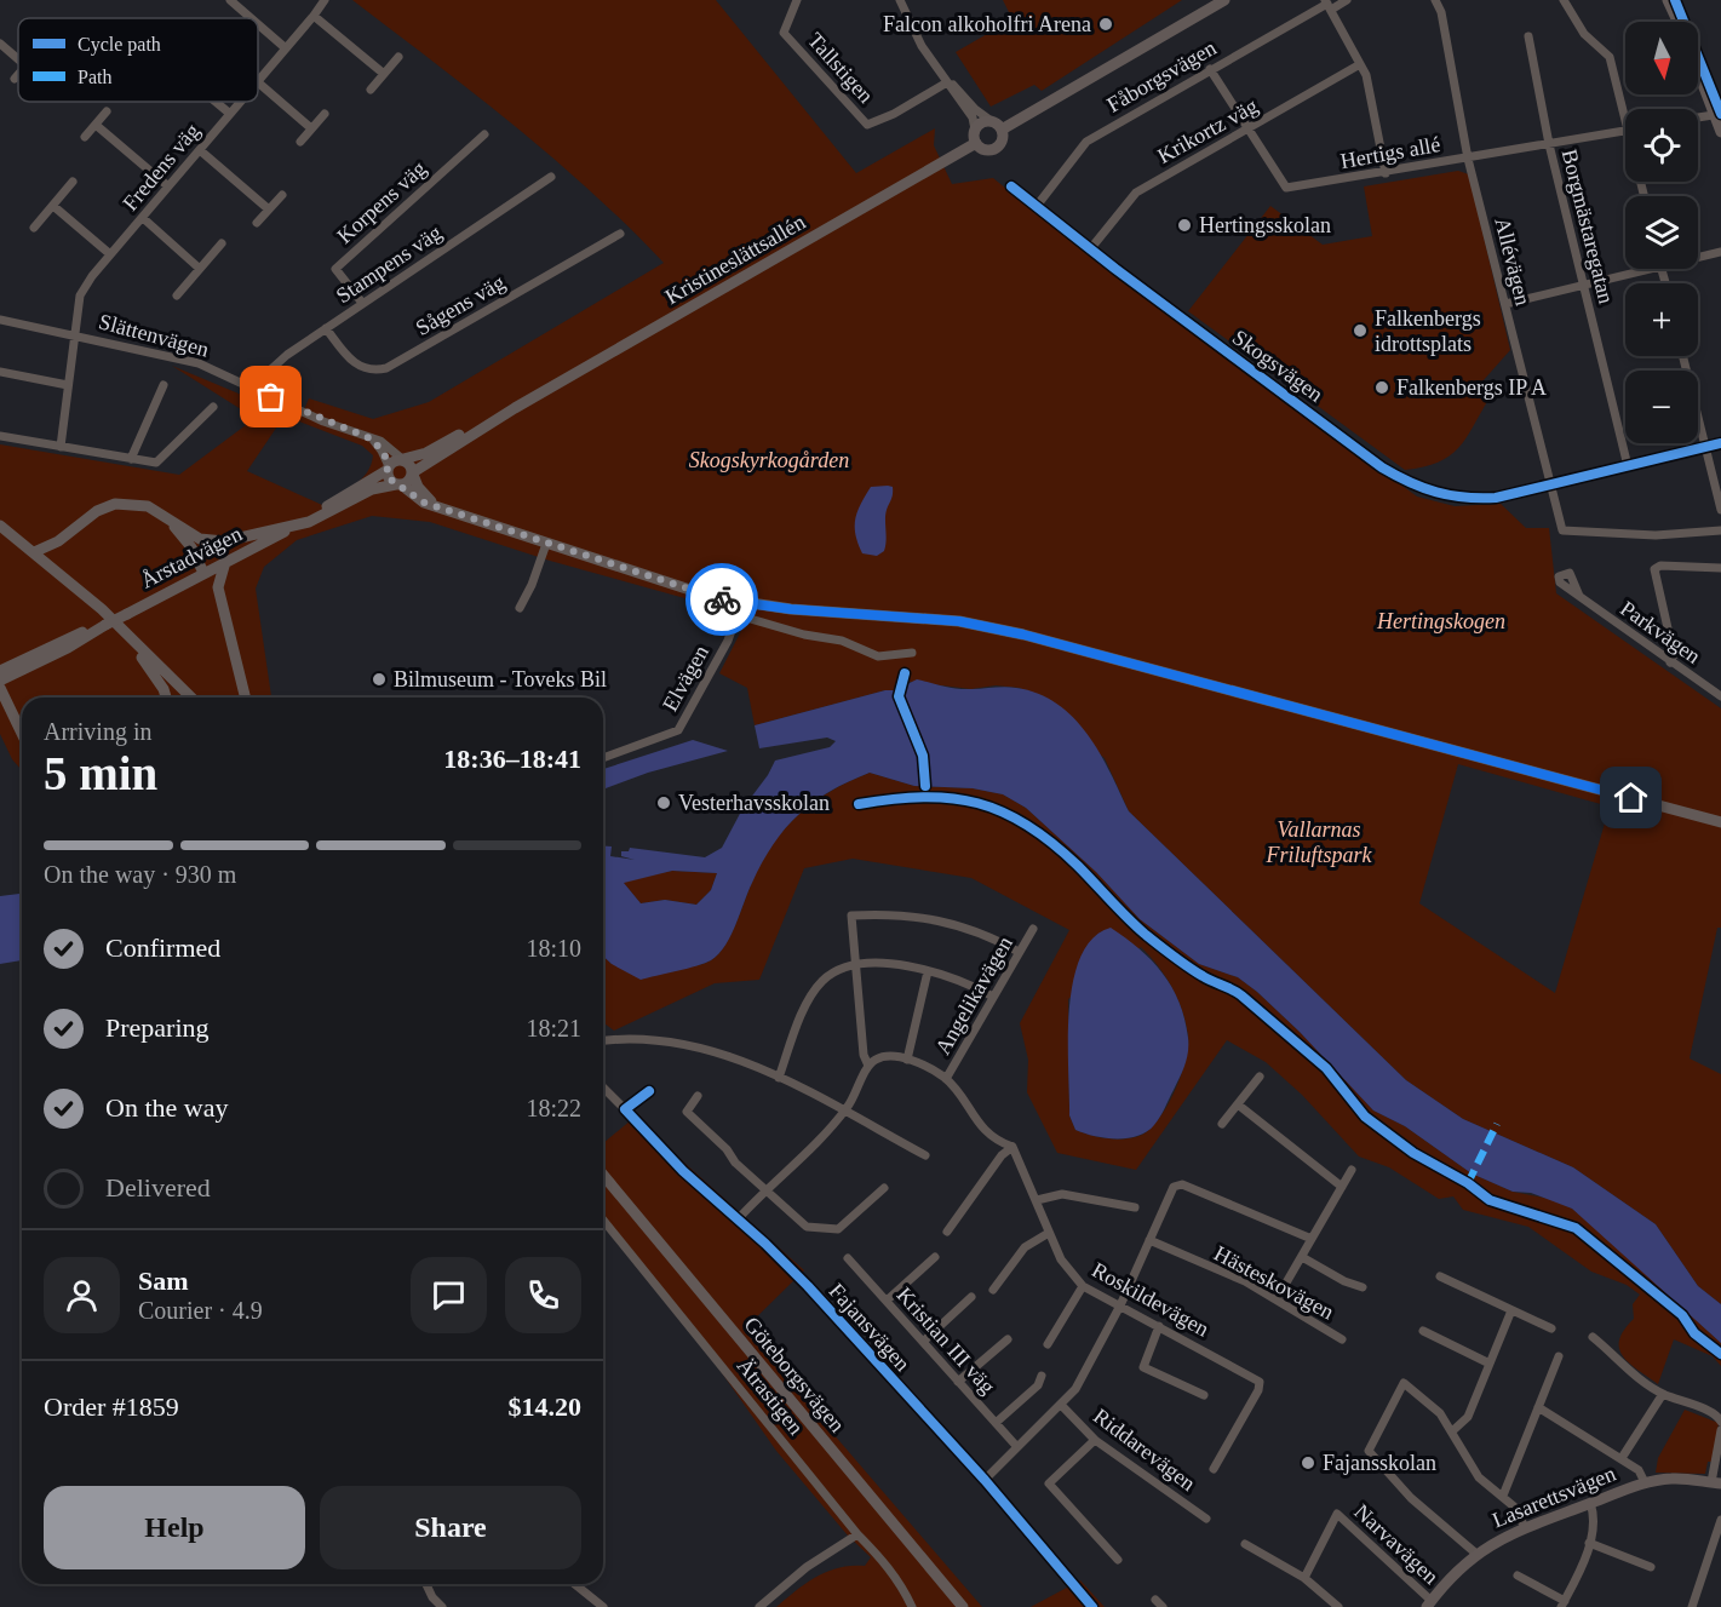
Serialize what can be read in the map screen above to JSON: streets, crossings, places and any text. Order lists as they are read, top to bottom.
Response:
{
  "streets": {
    "main road": [
      "Kristineslättsallén",
      "Årstadvägen",
      "Göteborgsvägen",
      "Lasarettsvägen"
    ],
    "street": [
      "Tallstigen",
      "Fåborgsvägen",
      "Krikortz väg",
      "Hertigs allé",
      "Fredens väg",
      "Korpens väg",
      "Borgmästaregatan",
      "Allévägen",
      "Stampens väg",
      "Sågens väg",
      "Slättenvägen",
      "Skogsvägen",
      "Parkvägen",
      "Elvägen",
      "Angelikavägen",
      "Hästeskovägen",
      "Roskildevägen",
      "Fajansvägen",
      "Kristian III väg",
      "Ätrastigen",
      "Riddarevägen",
      "Narvavägen"
    ]
  },
  "crossings": [
    ["Fåborgsvägen", "Hertigs allé"],
    ["Fåborgsvägen", "Skogsvägen"],
    ["Krikortz väg", "Hertigs allé"],
    ["Krikortz väg", "Skogsvägen"],
    ["Hertigs allé", "Borgmästaregatan"],
    ["Hertigs allé", "Allévägen"],
    ["Fredens väg", "Slättenvägen"],
    ["Korpens väg", "Stampens väg"],
    ["Borgmästaregatan", "Skogsvägen"],
    ["Kristineslättsallén", "Slättenvägen"],
    ["Kristineslättsallén", "Årstadvägen"],
    ["Allévägen", "Skogsvägen"],
    ["Stampens väg", "Sågens väg"],
    ["Stampens väg", "Slättenvägen"],
    ["Slättenvägen", "Årstadvägen"],
    ["Lasarettsvägen", "Narvavägen"]
  ],
  "parks": ["Skogskyrkogården", "Hertingskogen", "Vallarnas Friluftspark"],
  "places": [
    "Falcon alkoholfri Arena",
    "Hertingsskolan",
    "Falkenbergs idrottsplats",
    "Falkenbergs IP A",
    "Bilmuseum - Toveks Bil",
    "Vesterhavsskolan",
    "Fajansskolan"
  ],
  "legend": ["Cycle path", "Path"],
  "north": "bottom",
  "page": {
    "map_buttons": ["+", "−"],
    "heading": ["5 min", "Arriving in", "18:36–18:41"],
    "panel": [
      "Sam",
      "Courier · 4.9",
      "Order #1859",
      "$14.20"
    ],
    "bar": "On the way · 930 m",
    "list": [
      ["Confirmed", "18:10"],
      ["Preparing", "18:21"],
      ["On the way", "18:22"],
      "Delivered"
    ],
    "buttons": ["Help", "Share"]
  }
}
